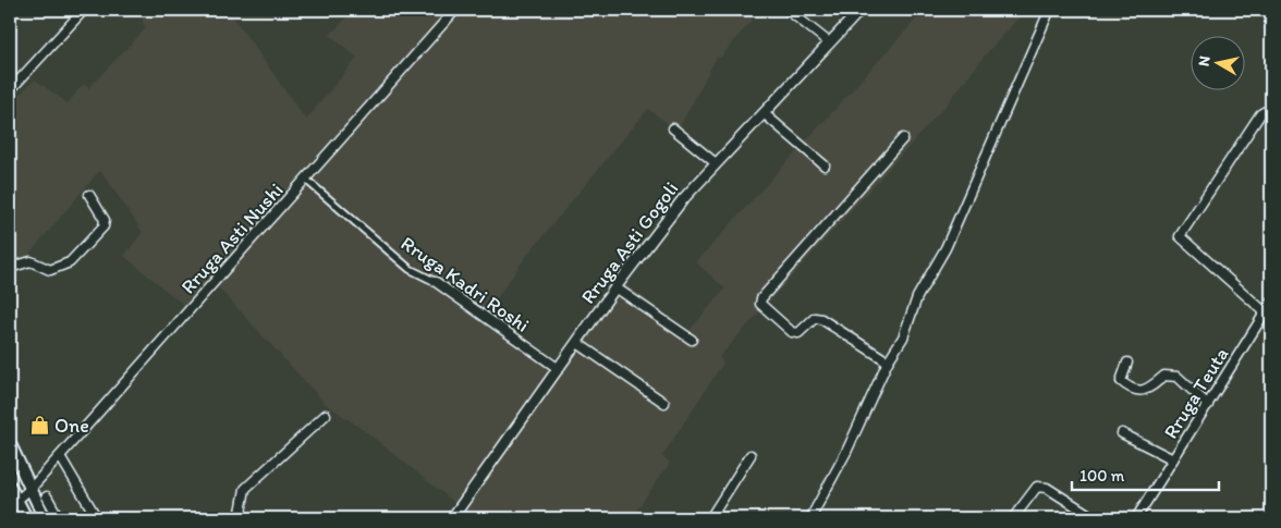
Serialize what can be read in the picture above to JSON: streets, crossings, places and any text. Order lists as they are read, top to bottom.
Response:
{
  "streets": {
    "street": [
      "Rruga Asti Nushi",
      "Rruga Asti Gogoli",
      "Rruga Kadri Roshi",
      "Rruga Teuta"
    ]
  },
  "crossings": [
    ["Rruga Asti Nushi", "Rruga Kadri Roshi"],
    ["Rruga Asti Gogoli", "Rruga Kadri Roshi"]
  ],
  "places": {
    "shop": ["One"]
  },
  "scale_bar": "100 m",
  "north": "left"
}
